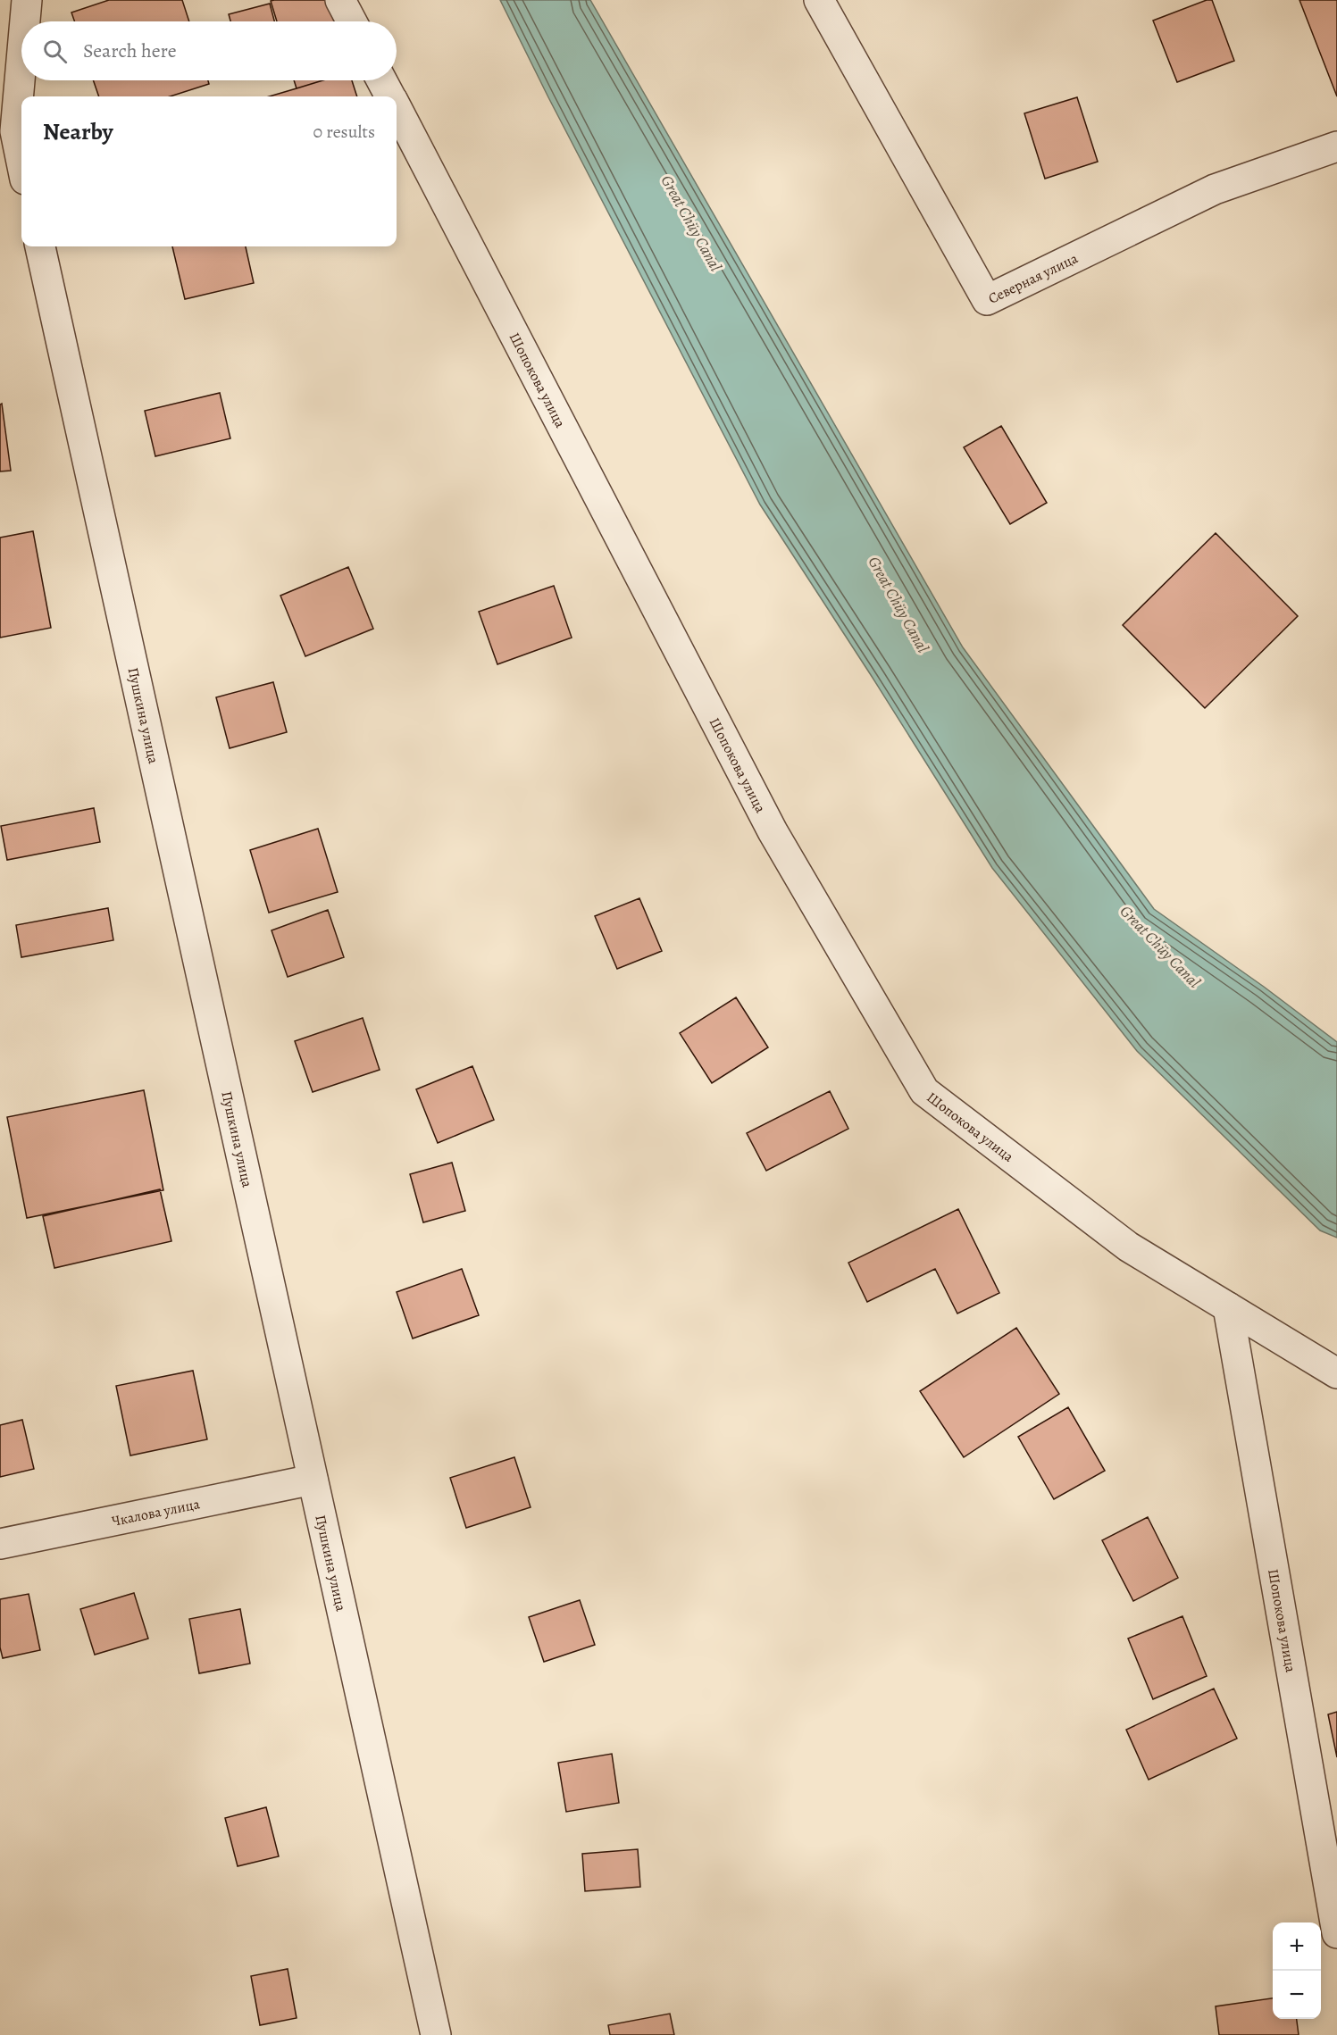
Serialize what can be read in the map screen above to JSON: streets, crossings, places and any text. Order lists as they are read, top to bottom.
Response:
{
  "streets": {
    "street": [
      "Северная улица",
      "Шопокова улица",
      "Пушкина улица",
      "Чкалова улица"
    ]
  },
  "crossings": [
    ["Пушкина улица", "Чкалова улица"]
  ],
  "water": ["Great Chüy Canal"],
  "page": {
    "search": "Search here",
    "heading": ["Nearby", "0 results"],
    "map_buttons": ["+", "−"]
  }
}
